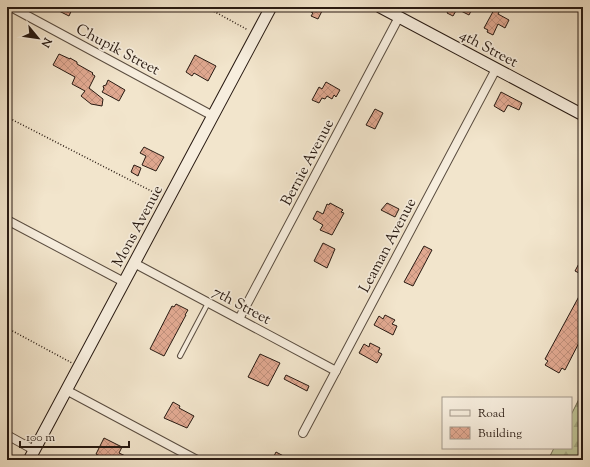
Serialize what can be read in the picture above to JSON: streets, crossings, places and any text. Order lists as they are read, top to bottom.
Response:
{
  "streets": {
    "street": [
      "4th Street",
      "Chupik Street",
      "Bernie Avenue",
      "Mons Avenue",
      "Leaman Avenue",
      "7th Street"
    ]
  },
  "crossings": [
    ["4th Street", "Bernie Avenue"],
    ["4th Street", "Leaman Avenue"],
    ["Chupik Street", "Mons Avenue"],
    ["Bernie Avenue", "7th Street"],
    ["Mons Avenue", "7th Street"],
    ["Leaman Avenue", "7th Street"]
  ],
  "legend": ["Road", "Building"],
  "scale_bar": "100 m",
  "north": "bottom right"
}
